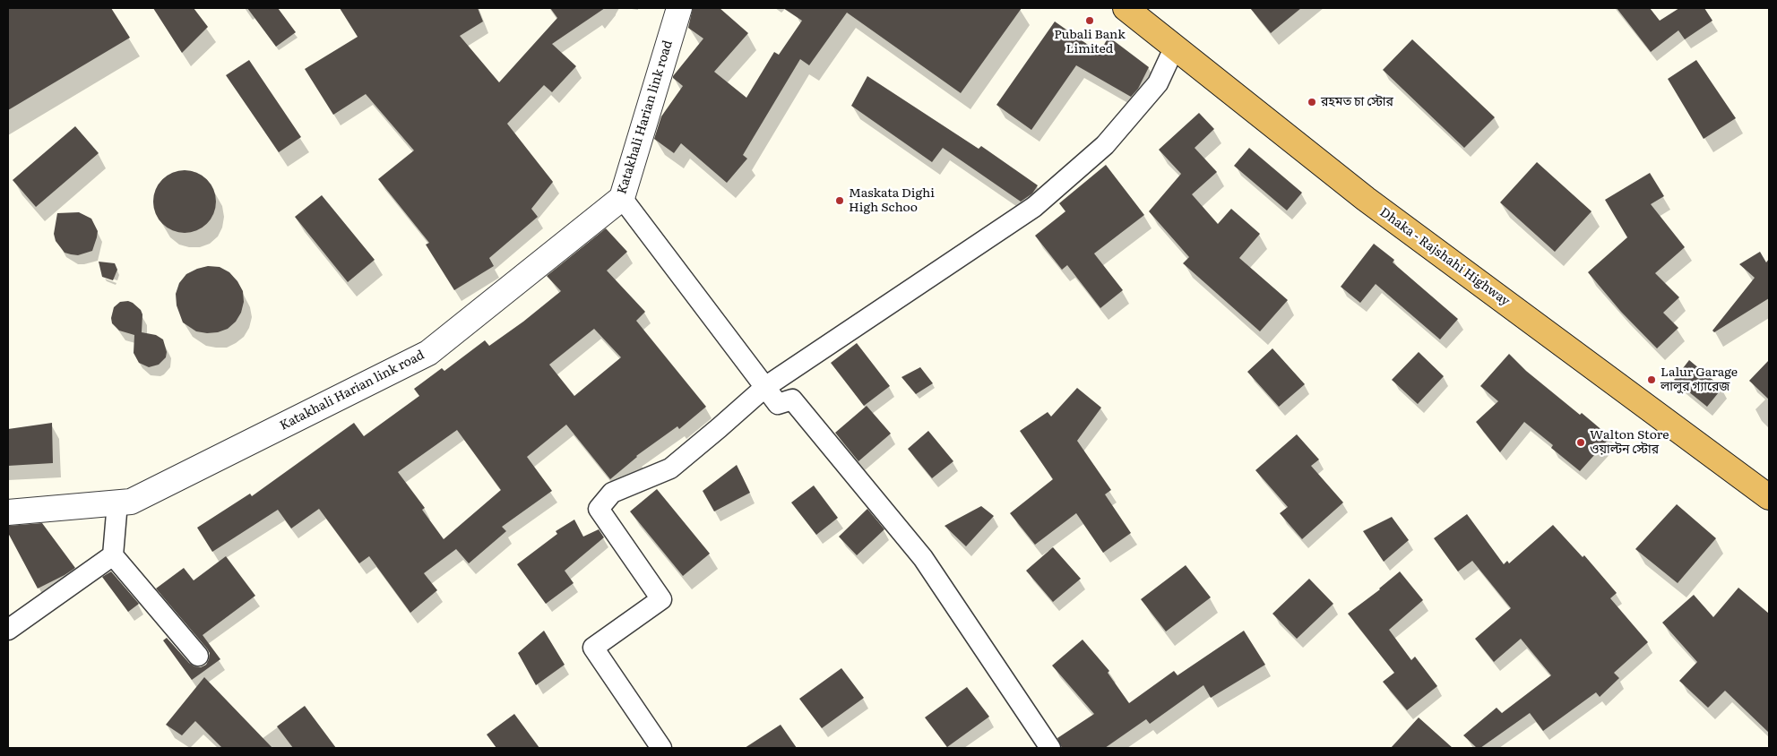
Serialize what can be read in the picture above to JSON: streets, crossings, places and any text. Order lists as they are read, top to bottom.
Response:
{
  "streets": {
    "highway": ["Dhaka - Rajshahi Highway"],
    "street": ["Katakhali Harian link road"]
  },
  "places": [
    "Pubali Bank Limited",
    "রহমত চা স্টোর",
    "Maskata Dighi High Schoo",
    "Lalur Garage লালুর গ্যারেজ",
    "Walton Store ওয়াল্টন স্টোর"
  ]
}
